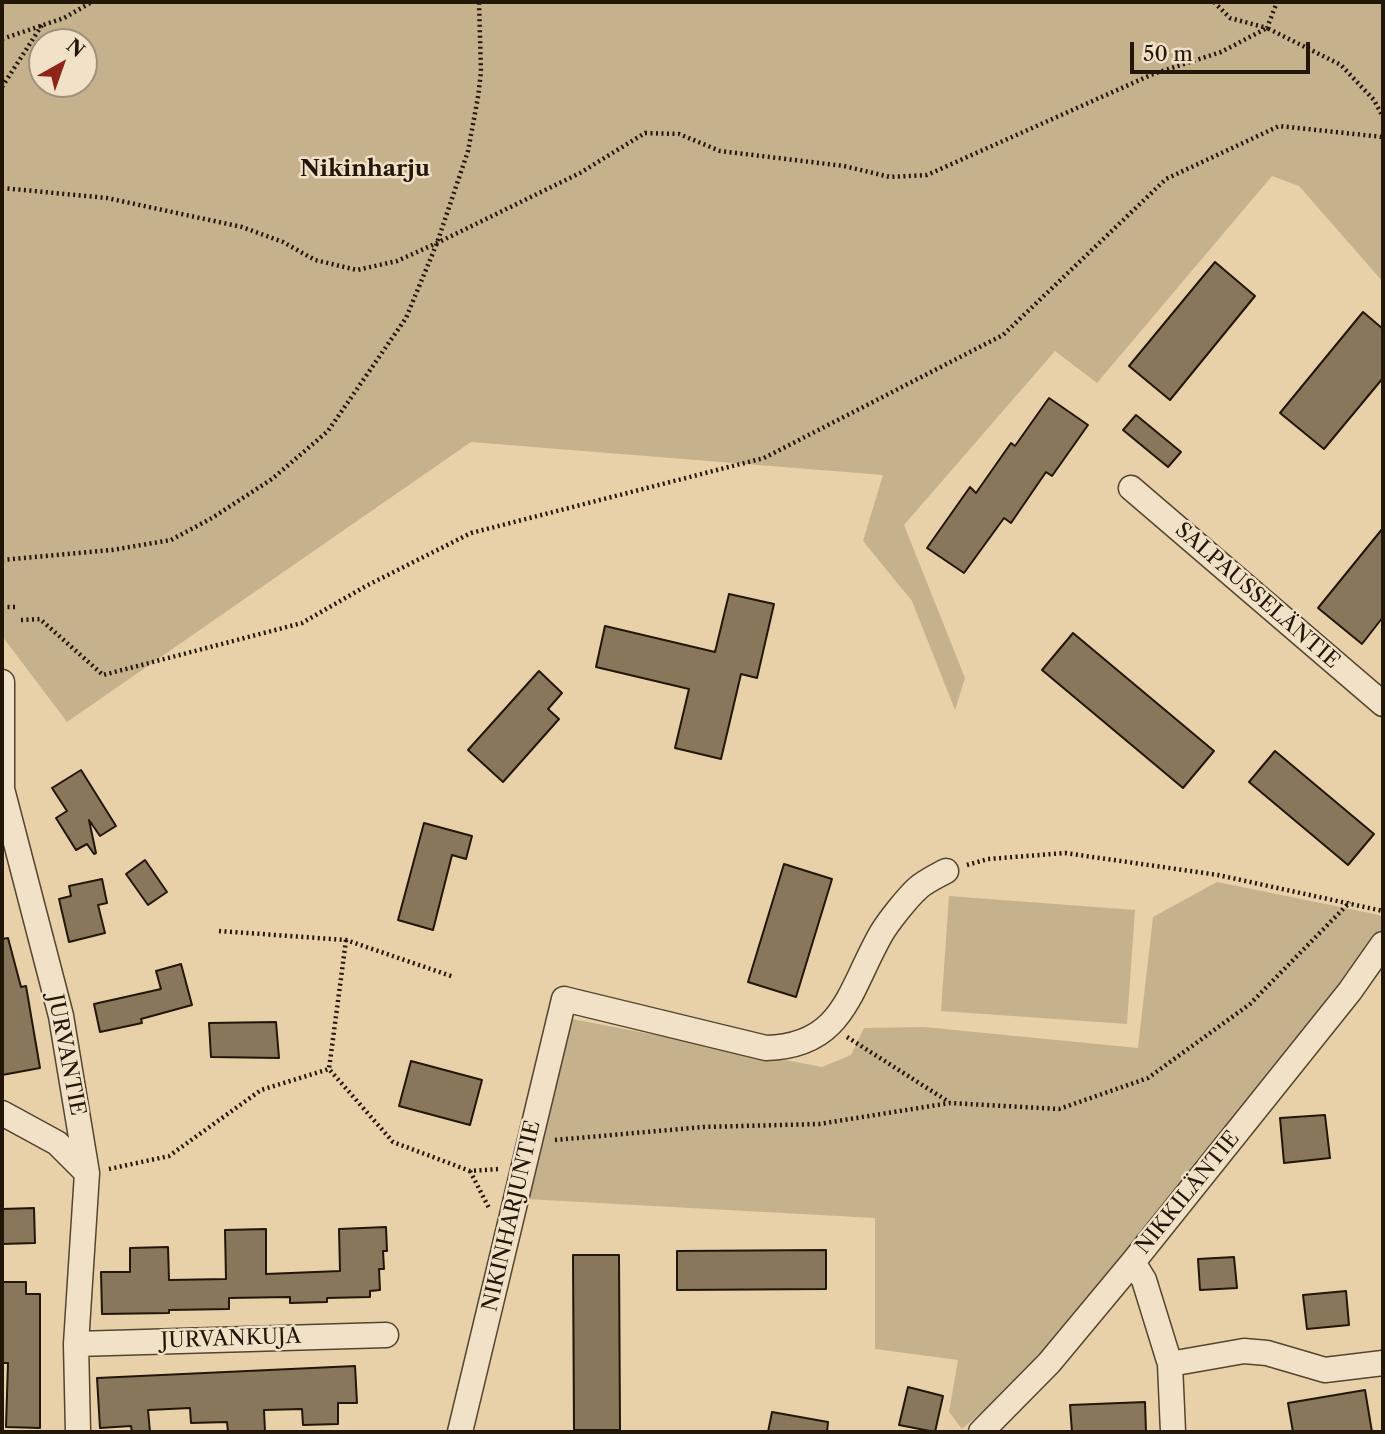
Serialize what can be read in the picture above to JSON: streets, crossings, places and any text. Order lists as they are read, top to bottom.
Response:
{
  "streets": {
    "street": [
      "SALPAUSSELÄNTIE",
      "JURVANTIE",
      "NIKKILÄNTIE",
      "NIKINHARJUNTIE",
      "JURVANKUJA"
    ]
  },
  "crossings": [
    ["JURVANTIE", "JURVANKUJA"]
  ],
  "districts": ["Nikinharju"],
  "scale_bar": "50 m",
  "north": "top right"
}
